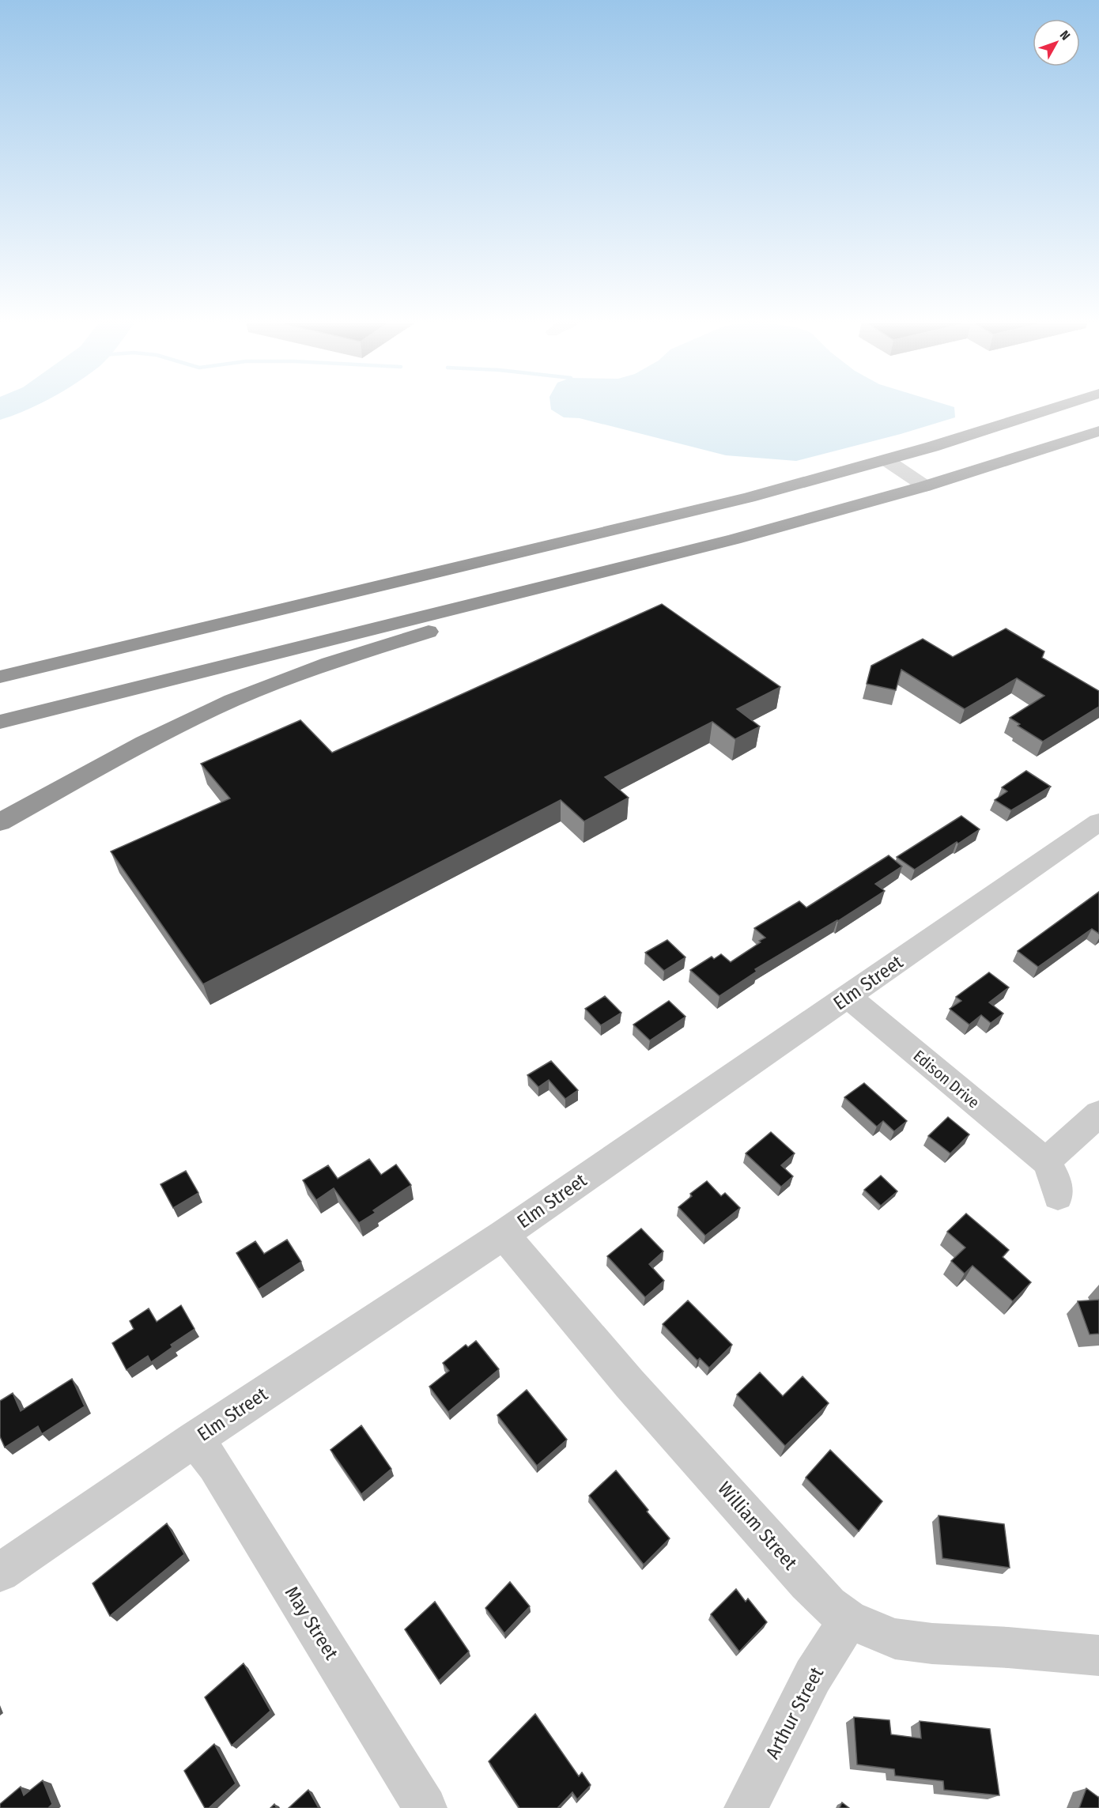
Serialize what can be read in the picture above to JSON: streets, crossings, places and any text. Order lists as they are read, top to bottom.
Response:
{
  "streets": {
    "street": [
      "Elm Street",
      "Edison Drive",
      "William Street",
      "May Street",
      "Arthur Street"
    ]
  },
  "crossings": [
    ["Elm Street", "Edison Drive"],
    ["Elm Street", "William Street"],
    ["Elm Street", "May Street"],
    ["William Street", "Arthur Street"]
  ],
  "north": "top right"
}
